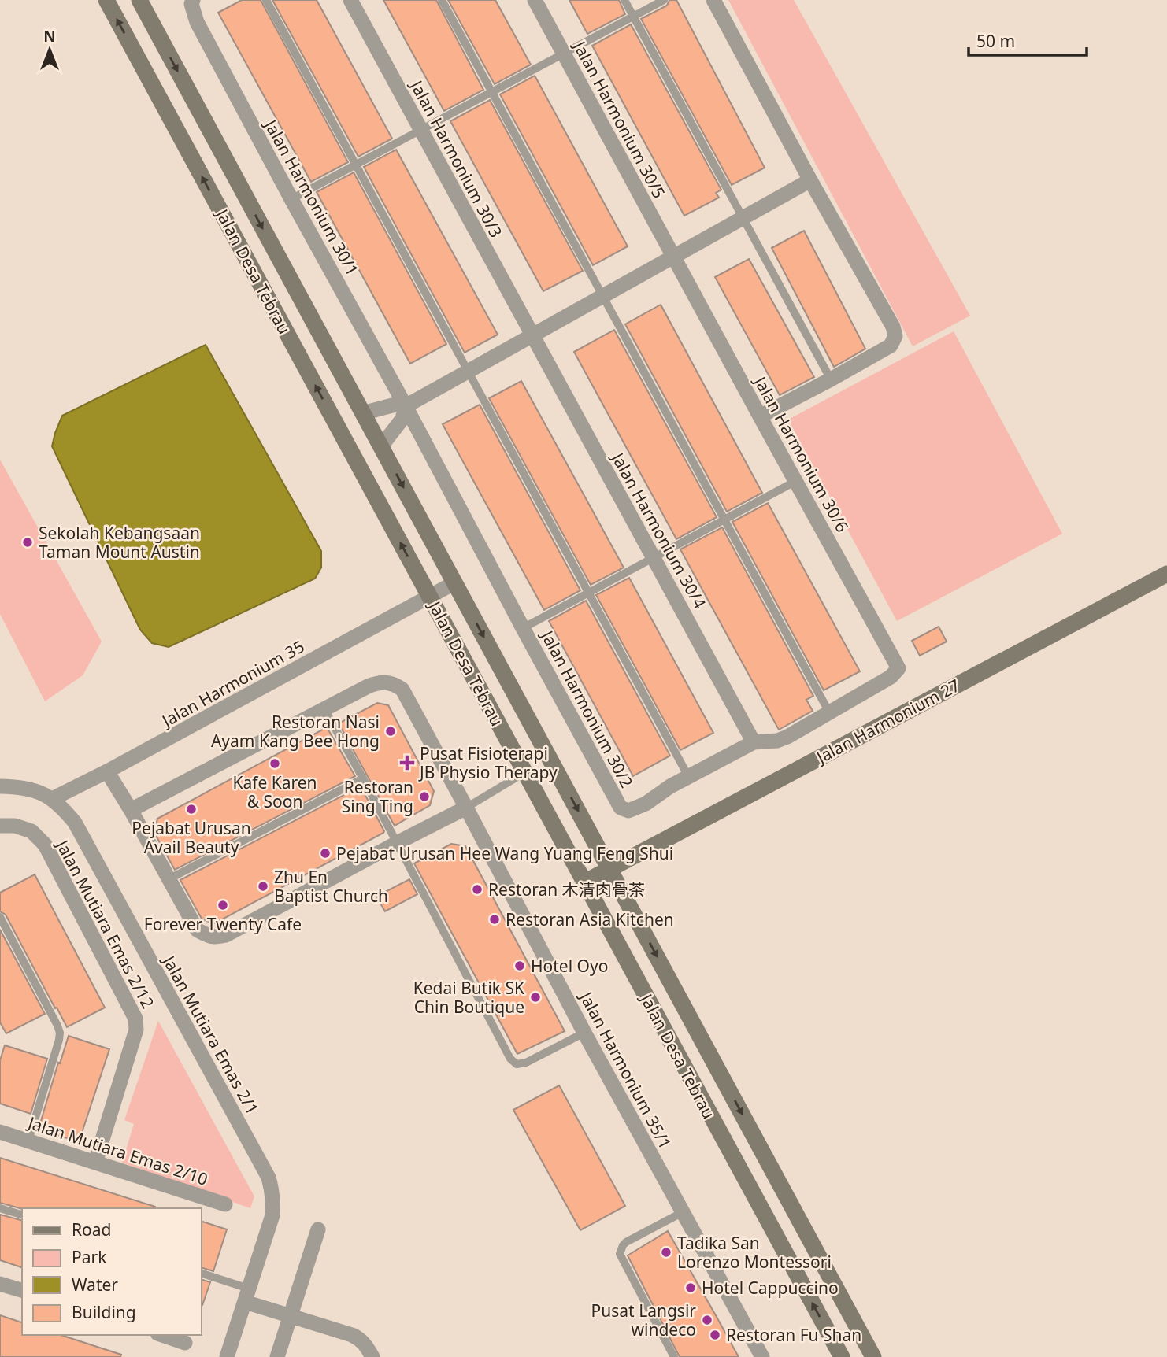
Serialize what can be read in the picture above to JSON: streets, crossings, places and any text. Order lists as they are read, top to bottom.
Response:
{
  "streets": {
    "street": [
      "Jalan Harmonium 30/5",
      "Jalan Harmonium 30/3",
      "Jalan Harmonium 30/1",
      "Jalan Desa Tebrau",
      "Jalan Harmonium 30/6",
      "Jalan Harmonium 30/4",
      "Jalan Harmonium 35",
      "Jalan Harmonium 30/2",
      "Jalan Harmonium 27",
      "Jalan Mutiara Emas 2/12",
      "Jalan Mutiara Emas 2/1",
      "Jalan Harmonium 35/1",
      "Jalan Mutiara Emas 2/10"
    ]
  },
  "crossings": [
    ["Jalan Harmonium 30/5", "Jalan Harmonium 30/6"],
    ["Jalan Harmonium 30/3", "Jalan Harmonium 30/4"],
    ["Jalan Harmonium 30/1", "Jalan Harmonium 30/2"],
    ["Jalan Desa Tebrau", "Jalan Harmonium 35"],
    ["Jalan Desa Tebrau", "Jalan Harmonium 27"],
    ["Jalan Harmonium 30/6", "Jalan Harmonium 30/2"],
    ["Jalan Harmonium 30/4", "Jalan Harmonium 30/2"],
    ["Jalan Harmonium 35", "Jalan Mutiara Emas 2/1"],
    ["Jalan Mutiara Emas 2/12", "Jalan Mutiara Emas 2/10"]
  ],
  "places": {
    "other": [
      "Sekolah Kebangsaan Taman Mount Austin",
      "Restoran Nasi Ayam Kang Bee Hong",
      "Kafe Karen & Soon",
      "Restoran Sing Ting",
      "Pejabat Urusan Avail Beauty",
      "Pejabat Urusan Hee Wang Yuang Feng Shui",
      "Zhu En Baptist Church",
      "Restoran 木清肉骨茶",
      "Forever Twenty Cafe",
      "Restoran Asia Kitchen",
      "Hotel Oyo",
      "Kedai Butik SK Chin Boutique",
      "Tadika San Lorenzo Montessori",
      "Hotel Cappuccino",
      "Pusat Langsir windeco",
      "Restoran Fu Shan"
    ],
    "health": ["Pusat Fisioterapi JB Physio Therapy"]
  },
  "legend": [
    "Road",
    "Park",
    "Water",
    "Building"
  ],
  "scale_bar": "50 m",
  "north": "top"
}
